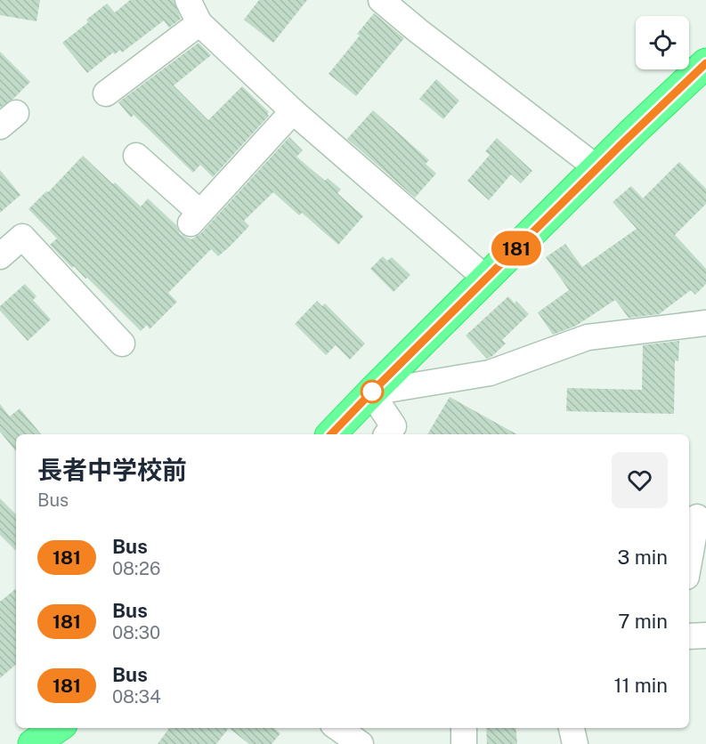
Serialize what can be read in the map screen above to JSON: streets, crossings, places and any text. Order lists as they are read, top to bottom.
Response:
{
  "lines": ["bus line 181"],
  "page": {
    "on_map": "181",
    "heading": ["長者中学校前", "Bus"],
    "list": [
      {
        "mark": "181",
        "name": "Bus",
        "note": "08:26",
        "value": "3 min"
      },
      {
        "mark": "181",
        "name": "Bus",
        "note": "08:30",
        "value": "7 min"
      },
      {
        "mark": "181",
        "name": "Bus",
        "note": "08:34",
        "value": "11 min"
      }
    ]
  }
}
